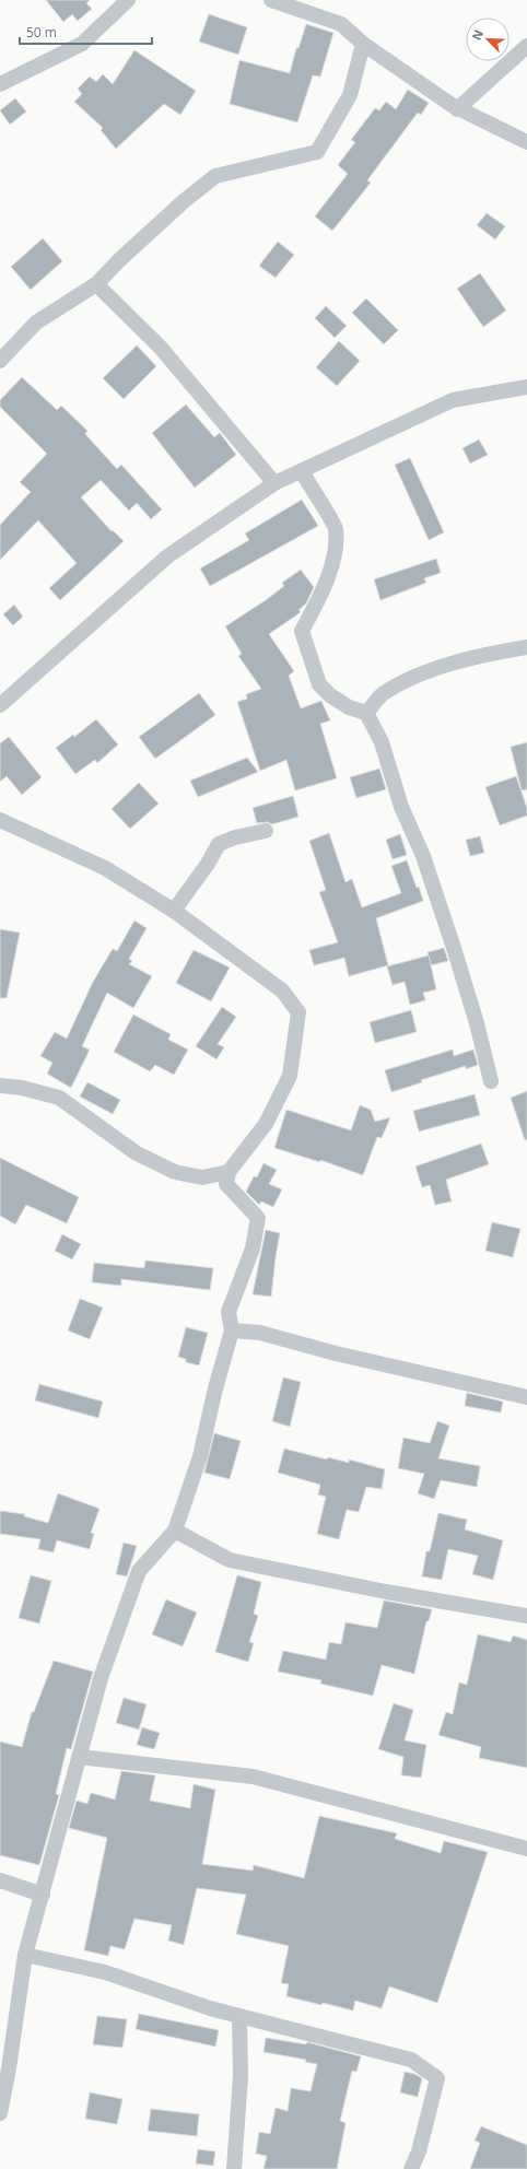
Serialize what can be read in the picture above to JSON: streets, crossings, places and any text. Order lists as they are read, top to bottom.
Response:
{
  "scale_bar": "50 m",
  "north": "top left"
}
